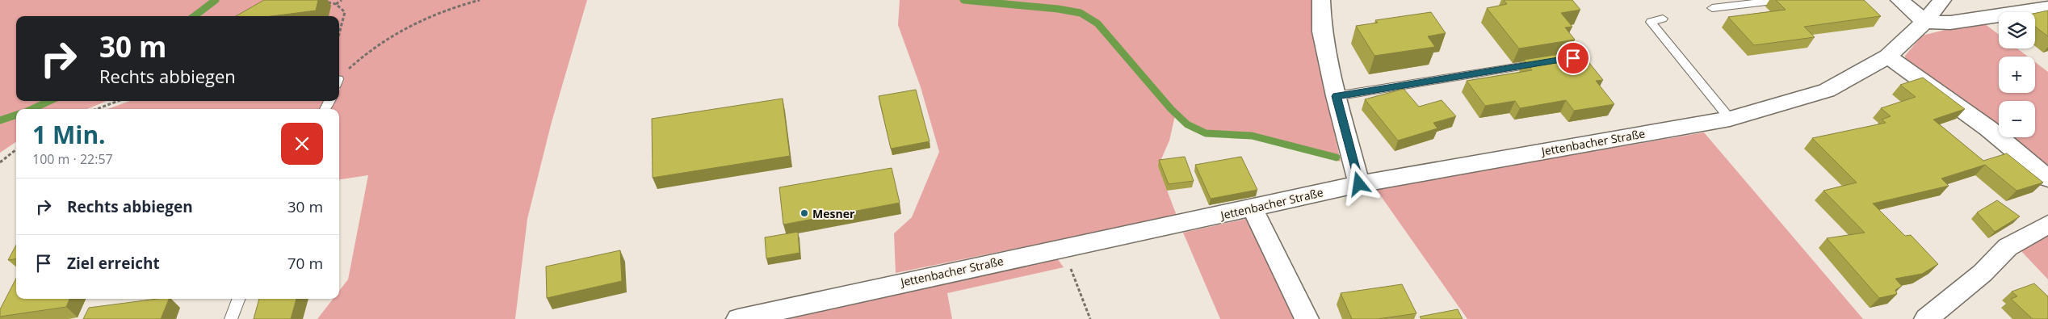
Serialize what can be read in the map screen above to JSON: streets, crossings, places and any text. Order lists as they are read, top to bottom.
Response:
{
  "streets": {
    "street": ["Jettenbacher Straße"]
  },
  "places": ["Mesner"],
  "page": {
    "map_buttons": ["+", "−"],
    "turn": ["30 m", "Rechts abbiegen"],
    "heading": ["1 Min.", "100 m · 22:57"],
    "list": [
      {
        "name": "Rechts abbiegen",
        "value": "30 m"
      },
      {
        "name": "Ziel erreicht",
        "value": "70 m"
      }
    ]
  }
}
